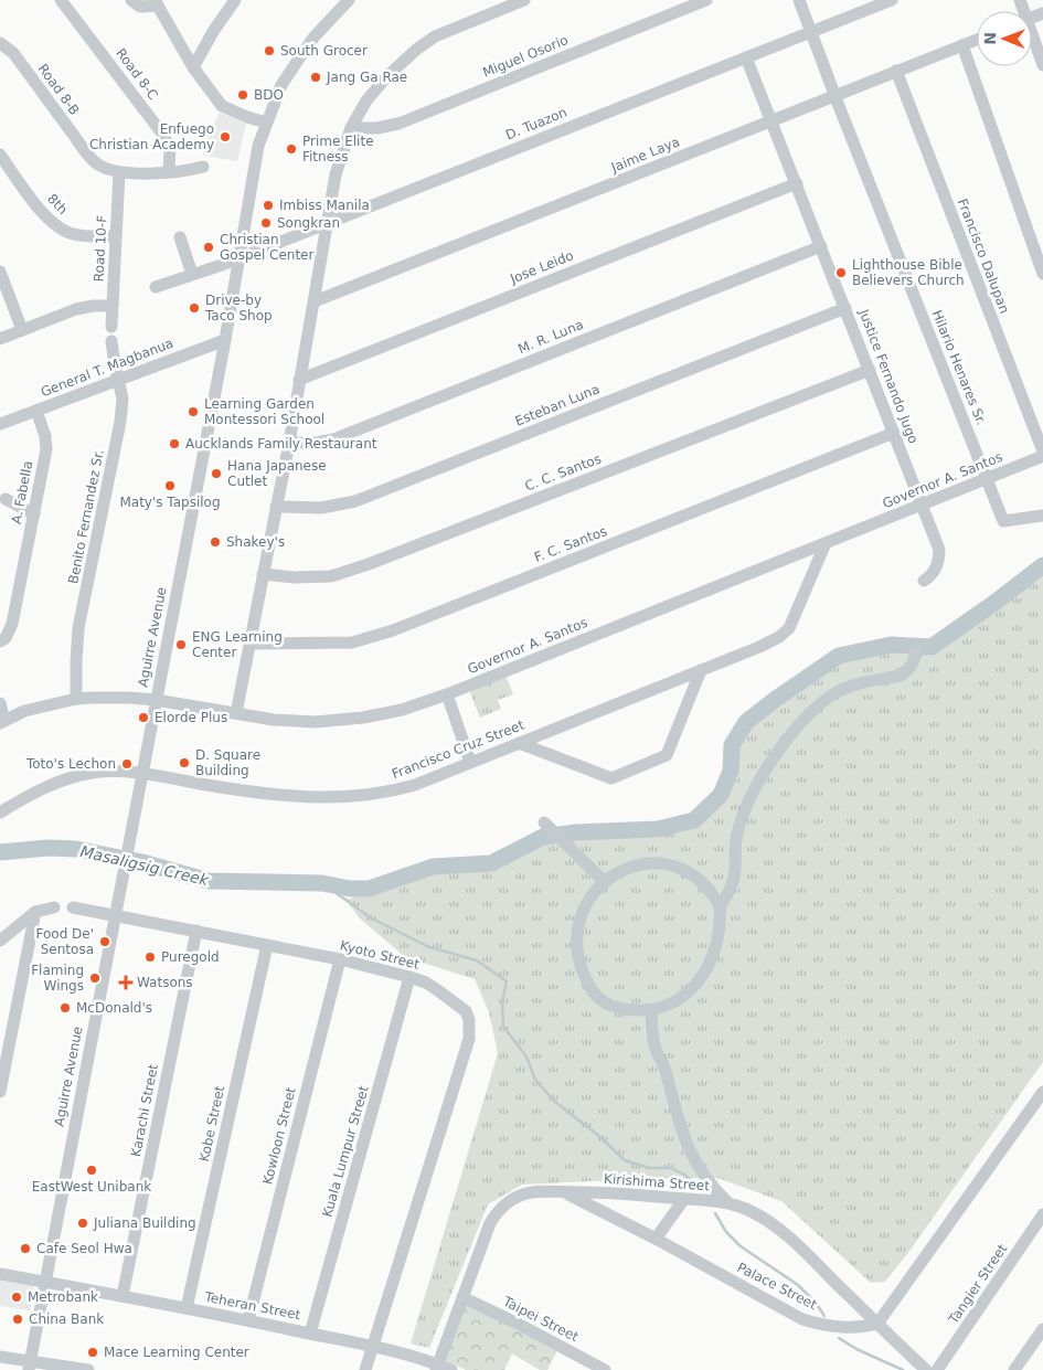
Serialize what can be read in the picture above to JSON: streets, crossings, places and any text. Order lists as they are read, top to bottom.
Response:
{
  "streets": {
    "street": [
      "Miguel Osorio",
      "Road 8-C",
      "Road 8-B",
      "D. Tuazon",
      "Jaime Laya",
      "8th",
      "Road 10-F",
      "Francisco Dalupan",
      "Jose Leido",
      "M. R. Luna",
      "General T. Magbanua",
      "Hilario Henares Sr.",
      "Justice Fernando Jugo",
      "Esteban Luna",
      "C. C. Santos",
      "Governor A. Santos",
      "A. Fabella",
      "Benito Fernandez Sr.",
      "F. C. Santos",
      "Aguirre Avenue",
      "Francisco Cruz Street",
      "Kyoto Street",
      "Karachi Street",
      "Kobe Street",
      "Kowloon Street",
      "Kuala Lumpur Street",
      "Kirishima Street",
      "Tangier Street",
      "Palace Street",
      "Teheran Street",
      "Taipei Street"
    ]
  },
  "crossings": [
    ["Road 8-B", "Road 10-F"],
    ["D. Tuazon", "Hilario Henares Sr."],
    ["D. Tuazon", "Justice Fernando Jugo"],
    ["D. Tuazon", "Aguirre Avenue"],
    ["Jaime Laya", "Francisco Dalupan"],
    ["Jaime Laya", "Hilario Henares Sr."],
    ["Jaime Laya", "Justice Fernando Jugo"],
    ["8th", "Road 10-F"],
    ["Jose Leido", "Justice Fernando Jugo"],
    ["M. R. Luna", "Justice Fernando Jugo"],
    ["General T. Magbanua", "A. Fabella"],
    ["General T. Magbanua", "Benito Fernandez Sr."],
    ["General T. Magbanua", "Aguirre Avenue"],
    ["Hilario Henares Sr.", "Governor A. Santos"],
    ["Justice Fernando Jugo", "Esteban Luna"],
    ["Justice Fernando Jugo", "C. C. Santos"],
    ["Justice Fernando Jugo", "Governor A. Santos"],
    ["Justice Fernando Jugo", "F. C. Santos"],
    ["Governor A. Santos", "Benito Fernandez Sr."],
    ["Governor A. Santos", "Aguirre Avenue"],
    ["Governor A. Santos", "Francisco Cruz Street"],
    ["Aguirre Avenue", "Francisco Cruz Street"],
    ["Aguirre Avenue", "Kyoto Street"],
    ["Aguirre Avenue", "Teheran Street"],
    ["Kyoto Street", "Karachi Street"],
    ["Kyoto Street", "Kobe Street"],
    ["Kyoto Street", "Kowloon Street"],
    ["Kyoto Street", "Kuala Lumpur Street"],
    ["Kyoto Street", "Teheran Street"],
    ["Karachi Street", "Teheran Street"],
    ["Kobe Street", "Teheran Street"],
    ["Kowloon Street", "Teheran Street"],
    ["Kuala Lumpur Street", "Teheran Street"],
    ["Kirishima Street", "Palace Street"],
    ["Kirishima Street", "Teheran Street"],
    ["Kirishima Street", "Taipei Street"]
  ],
  "water": ["Masaligsig Creek"],
  "places": {
    "other": [
      "South Grocer",
      "Jang Ga Rae",
      "BDO",
      "Enfuego Christian Academy",
      "Prime Elite Fitness",
      "Imbiss Manila",
      "Songkran",
      "Christian Gospel Center",
      "Lighthouse Bible Believers Church",
      "Drive-by Taco Shop",
      "Learning Garden Montessori School",
      "Aucklands Family Restaurant",
      "Hana Japanese Cutlet",
      "Maty's Tapsilog",
      "Shakey's",
      "ENG Learning Center",
      "Elorde Plus",
      "D. Square Building",
      "Toto's Lechon",
      "Food De' Sentosa",
      "Puregold",
      "Flaming Wings",
      "McDonald's",
      "EastWest Unibank",
      "Juliana Building",
      "Cafe Seol Hwa",
      "Metrobank",
      "China Bank",
      "Mace Learning Center"
    ],
    "health": ["Watsons"]
  },
  "north": "left"
}
